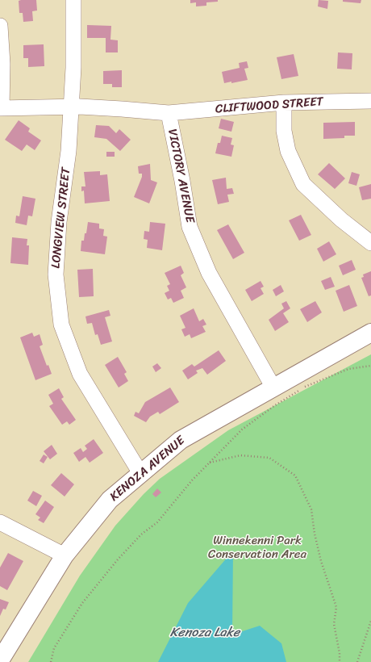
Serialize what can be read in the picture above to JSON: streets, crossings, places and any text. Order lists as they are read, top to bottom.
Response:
{
  "streets": {
    "main road": ["KENOZA AVENUE"],
    "street": ["CLIFTWOOD STREET", "VICTORY AVENUE", "LONGVIEW STREET"]
  },
  "crossings": [
    ["CLIFTWOOD STREET", "VICTORY AVENUE"],
    ["VICTORY AVENUE", "LONGVIEW STREET"],
    ["VICTORY AVENUE", "KENOZA AVENUE"],
    ["LONGVIEW STREET", "KENOZA AVENUE"]
  ],
  "water": ["Kenoza Lake"],
  "parks": ["Winnekenni Park Conservation Area"]
}
